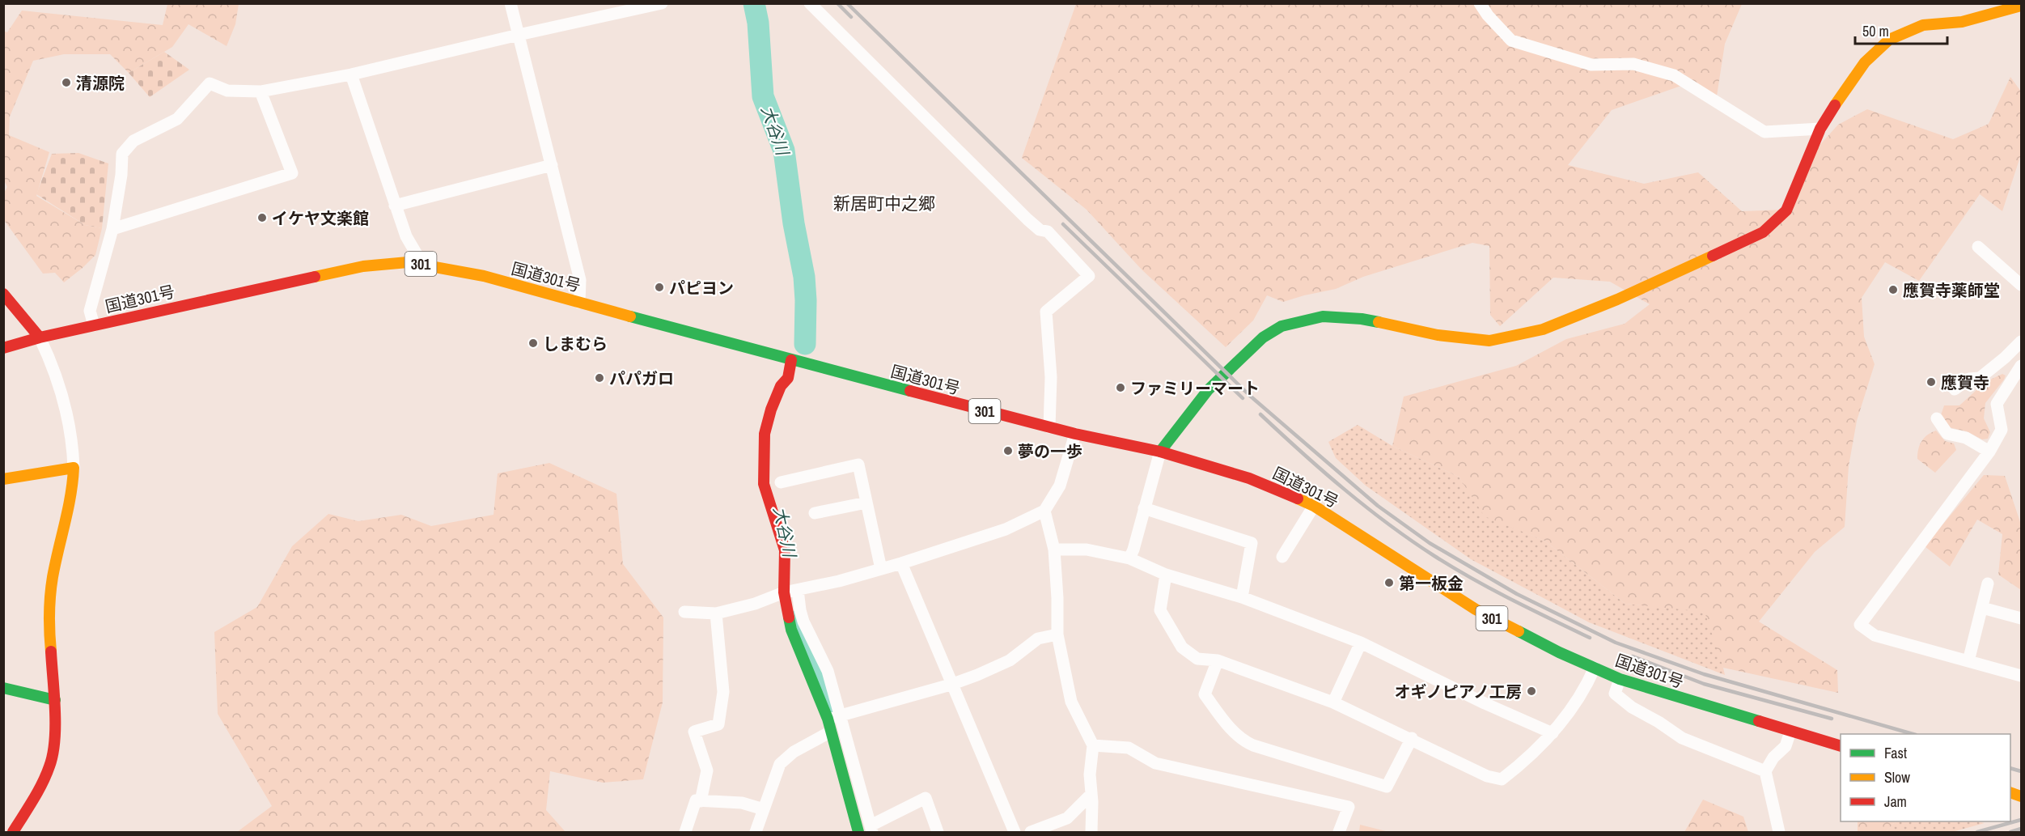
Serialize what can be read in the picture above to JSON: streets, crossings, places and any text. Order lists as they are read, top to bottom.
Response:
{
  "streets": {
    "main road": ["301", "国道301号"]
  },
  "districts": ["新居町中之郷"],
  "water": ["大谷川"],
  "places": [
    "清源院",
    "イケヤ文楽館",
    "パピヨン",
    "應賀寺薬師堂",
    "しまむら",
    "パパガロ",
    "應賀寺",
    "ファミリーマート",
    "夢の一歩",
    "第一板金",
    "オギノピアノ工房"
  ],
  "legend": ["Fast", "Slow", "Jam"],
  "scale_bar": "50 m"
}
